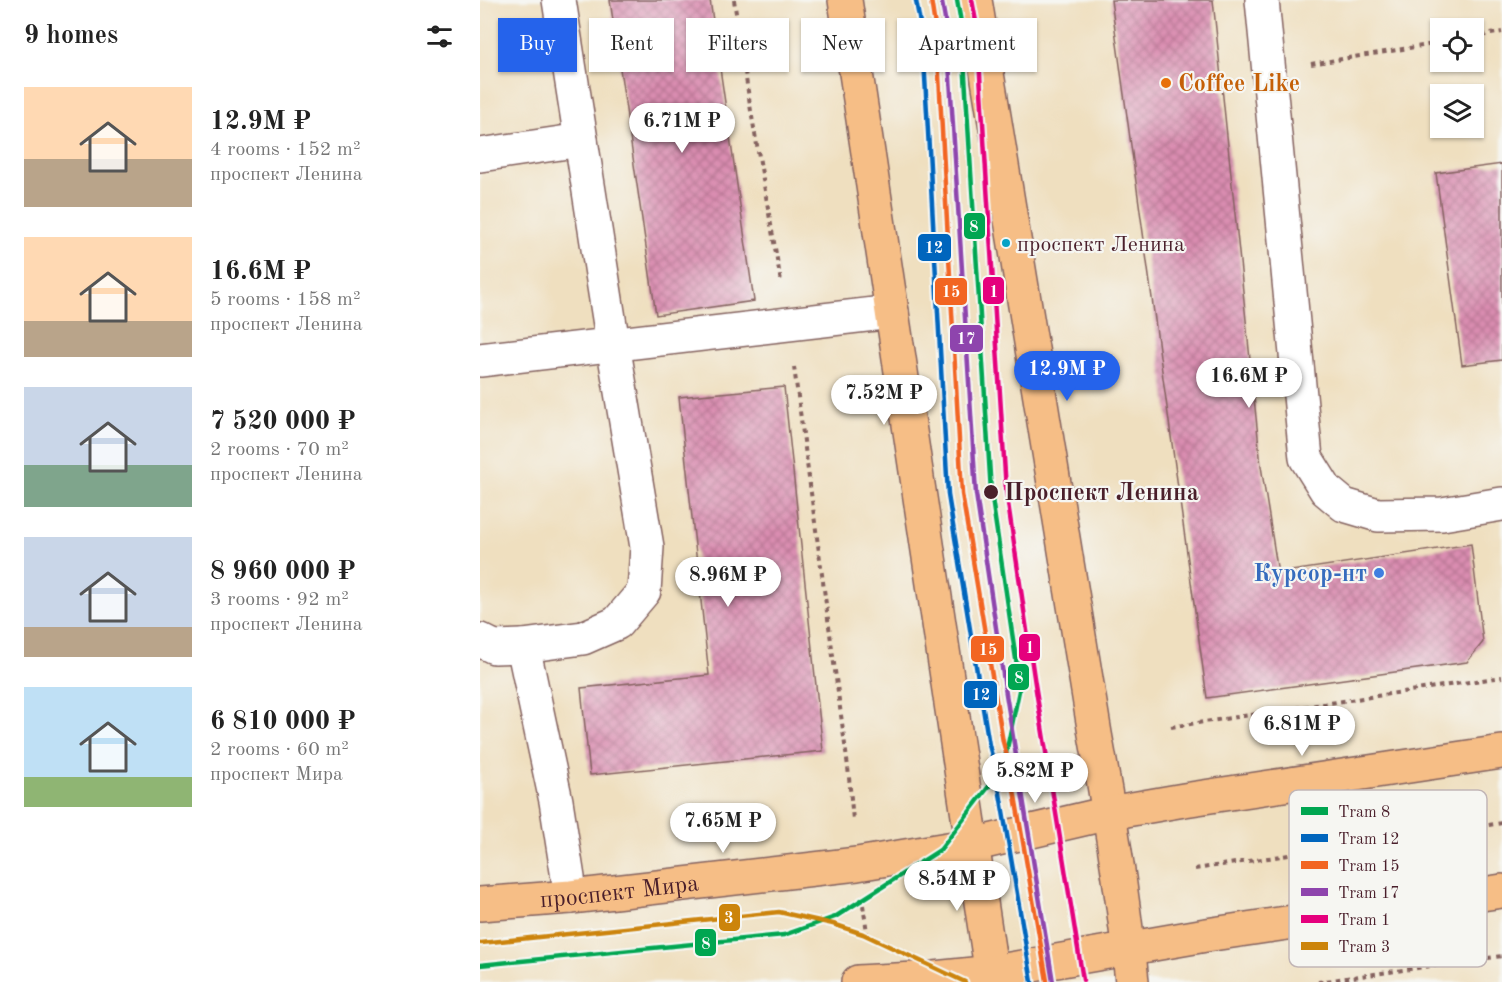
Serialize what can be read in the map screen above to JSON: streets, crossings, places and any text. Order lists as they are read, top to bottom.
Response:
{
  "streets": {
    "main road": ["проспект Мира"]
  },
  "places": [
    "Coffee Like",
    "проспект Ленина",
    "Проспект Ленина",
    "Курсор-нт"
  ],
  "lines": [
    "tram line 8",
    "tram line 15",
    "tram line 1",
    "tram line 12",
    "tram line 17",
    "tram line 3"
  ],
  "legend": [
    "Tram 8",
    "Tram 12",
    "Tram 15",
    "Tram 17",
    "Tram 1",
    "Tram 3"
  ],
  "page": {
    "heading": "9 homes",
    "chip": [
      "Buy",
      "Rent",
      "Filters",
      "New",
      "Apartment"
    ],
    "list": [
      {
        "name": "12.9M ₽",
        "note": "4 rooms · 152 m² · проспект Ленина"
      },
      {
        "name": "16.6M ₽",
        "note": "5 rooms · 158 m² · проспект Ленина"
      },
      {
        "name": "7 520 000 ₽",
        "note": "2 rooms · 70 m² · проспект Ленина"
      },
      {
        "name": "8 960 000 ₽",
        "note": "3 rooms · 92 m² · проспект Ленина"
      },
      {
        "name": "6 810 000 ₽",
        "note": "2 rooms · 60 m² · проспект Мира"
      }
    ],
    "price": [
      "6.71M ₽",
      "12.9M ₽",
      "16.6M ₽",
      "7.52M ₽",
      "8.96M ₽",
      "6.81M ₽",
      "5.82M ₽",
      "7.65M ₽",
      "8.54M ₽"
    ]
  }
}
